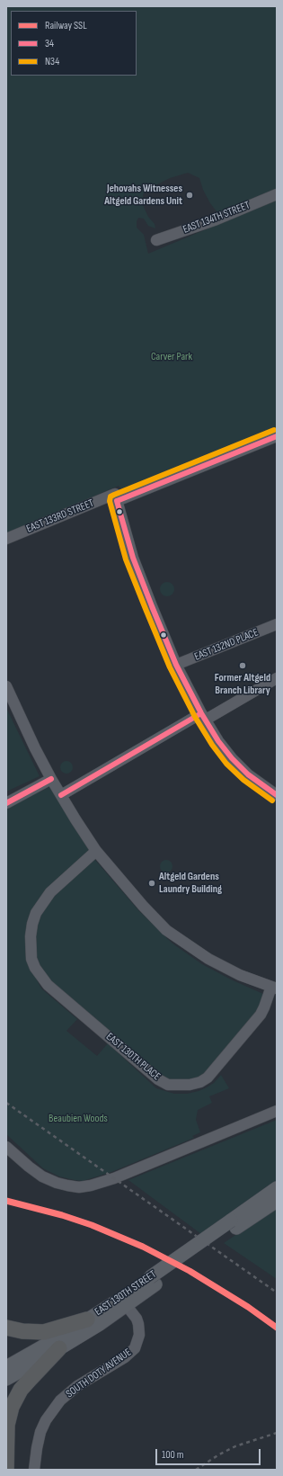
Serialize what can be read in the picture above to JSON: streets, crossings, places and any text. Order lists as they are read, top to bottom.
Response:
{
  "streets": {
    "main road": ["EAST 130TH STREET"],
    "street": [
      "EAST 134TH STREET",
      "EAST 133RD STREET",
      "EAST 132ND PLACE",
      "EAST 130TH PLACE",
      "SOUTH DOTY AVENUE"
    ]
  },
  "crossings": [
    ["EAST 130TH STREET", "SOUTH DOTY AVENUE"]
  ],
  "parks": ["Carver Park", "Beaubien Woods"],
  "places": ["Jehovahs Witnesses Altgeld Gardens Unit", "Former Altgeld Branch Library", "Altgeld Gardens Laundry Building"],
  "lines": ["transit line N34", "transit line 34", "rail line SSL"],
  "legend": ["Railway SSL", "34", "N34"],
  "scale_bar": "100 m"
}
